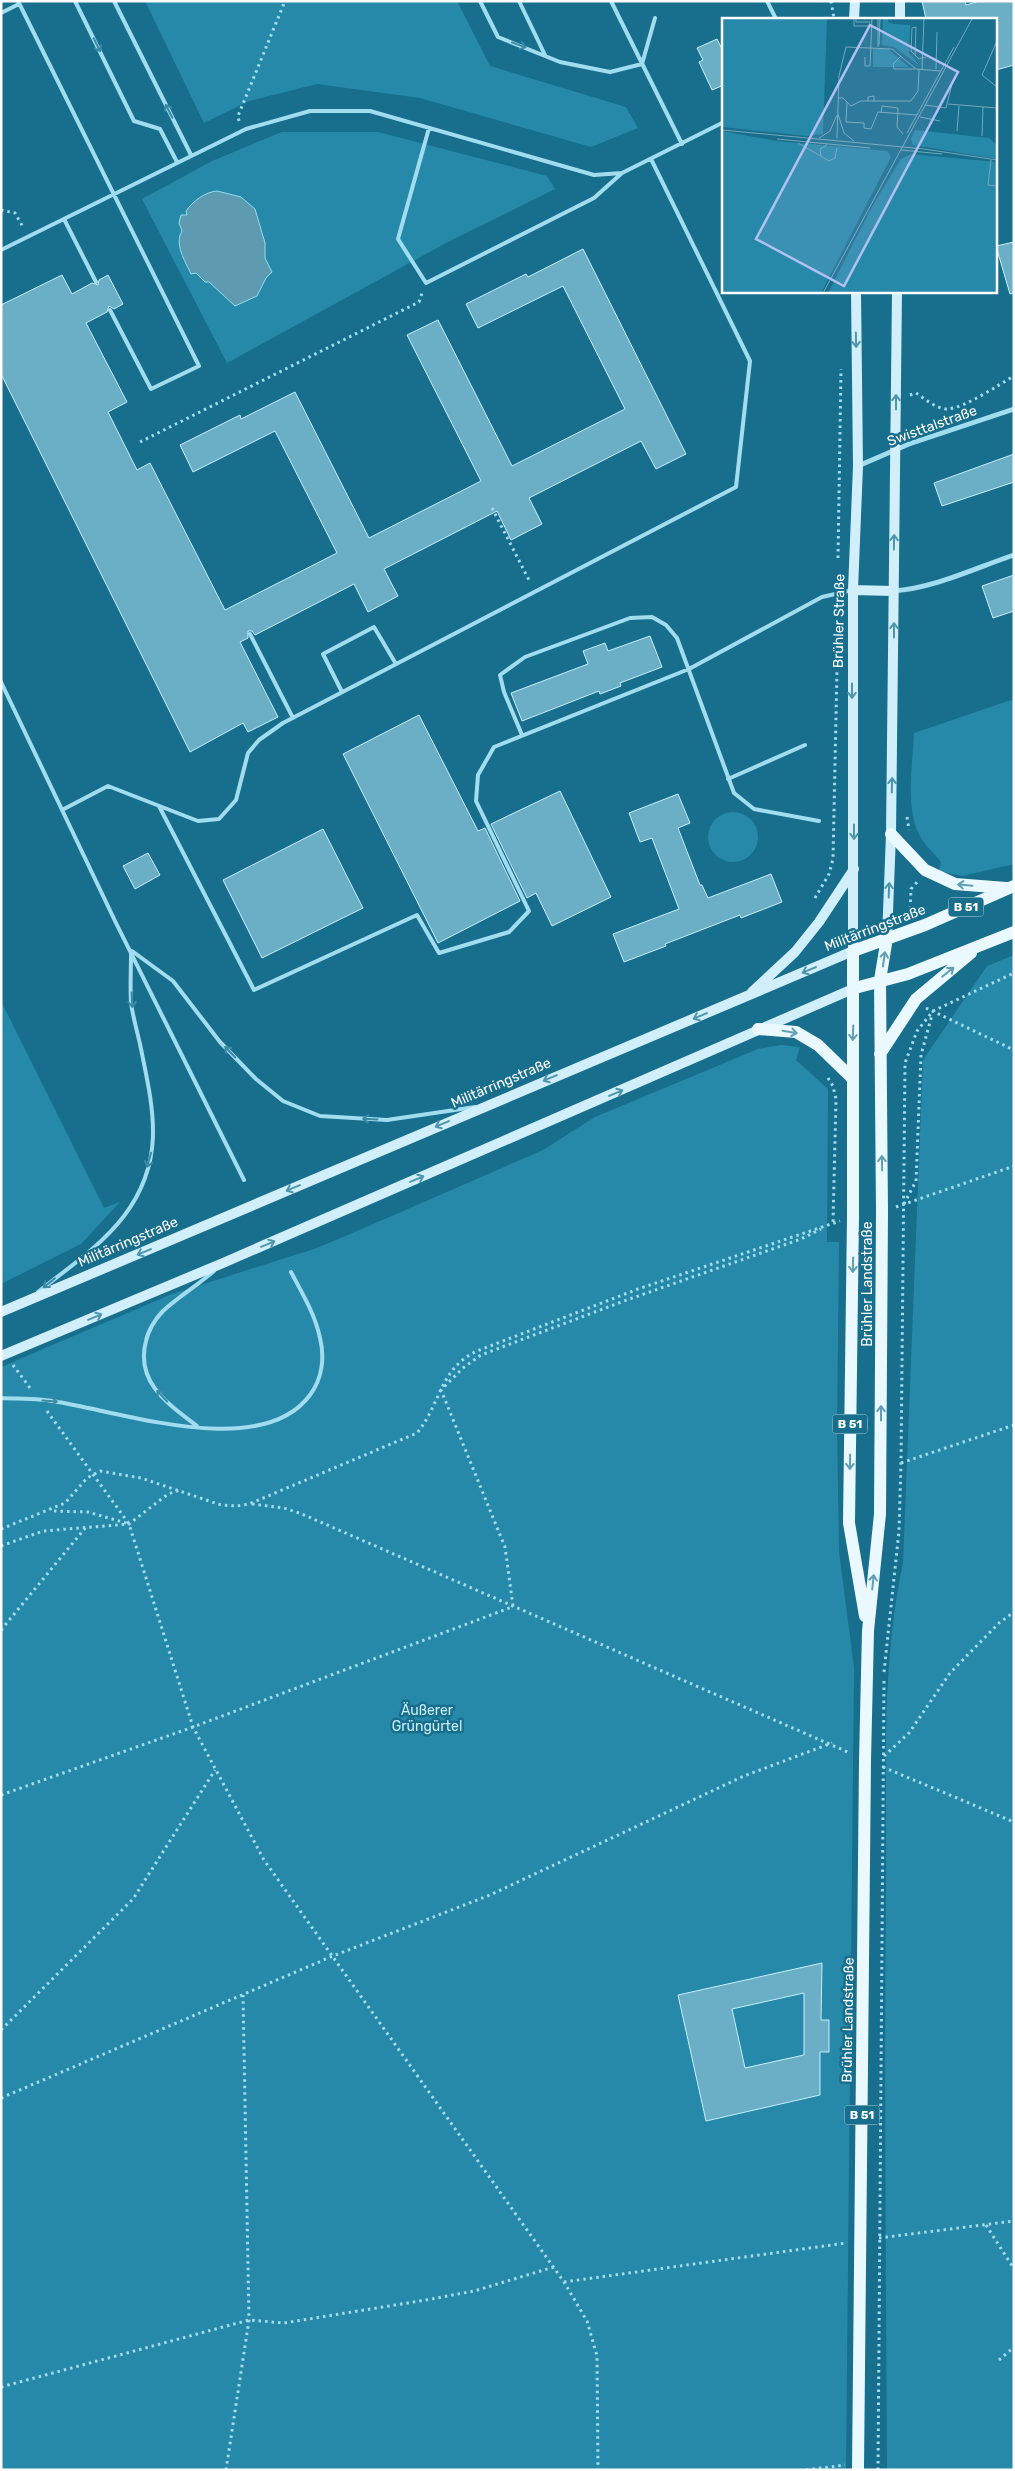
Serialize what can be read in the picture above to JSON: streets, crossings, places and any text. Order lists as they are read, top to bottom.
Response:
{
  "streets": {
    "main road": [
      "Brühler Straße",
      "B 51",
      "Militärringstraße",
      "Brühler Landstraße"
    ],
    "street": ["Swisttalstraße"]
  },
  "crossings": [
    ["Swisttalstraße", "Brühler Straße"],
    ["Brühler Straße", "Militärringstraße"],
    ["Brühler Straße", "Brühler Landstraße"],
    ["B 51", "Militärringstraße"],
    ["Militärringstraße", "Brühler Landstraße"]
  ],
  "parks": ["Äußerer Grüngürtel"]
}
